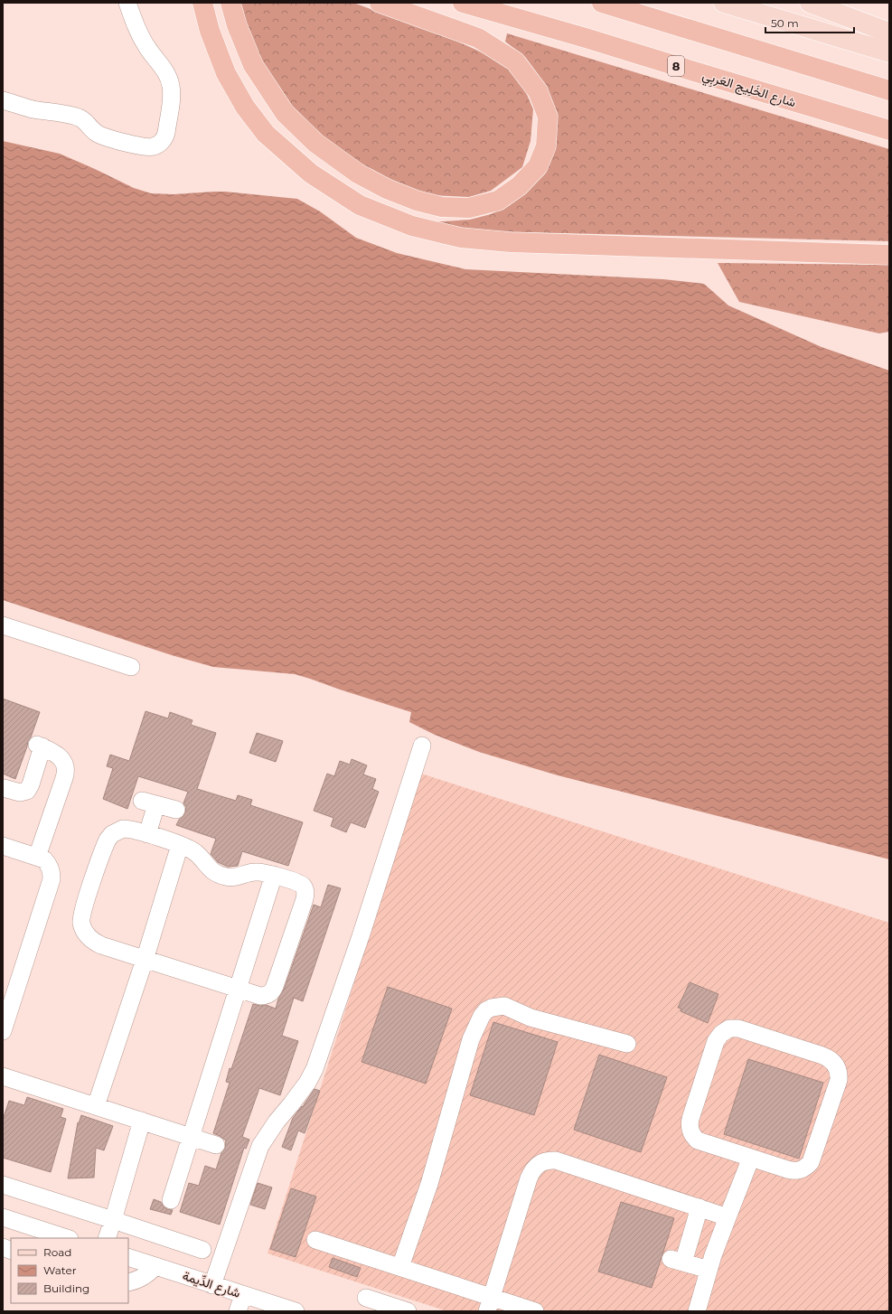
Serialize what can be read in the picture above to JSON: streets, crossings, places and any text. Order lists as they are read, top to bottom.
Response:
{
  "streets": {
    "highway": ["8", "شارع الخَلِيج العَربِي"],
    "street": ["شارع الدِّيمة"]
  },
  "legend": ["Road", "Water", "Building"],
  "scale_bar": "50 m"
}
